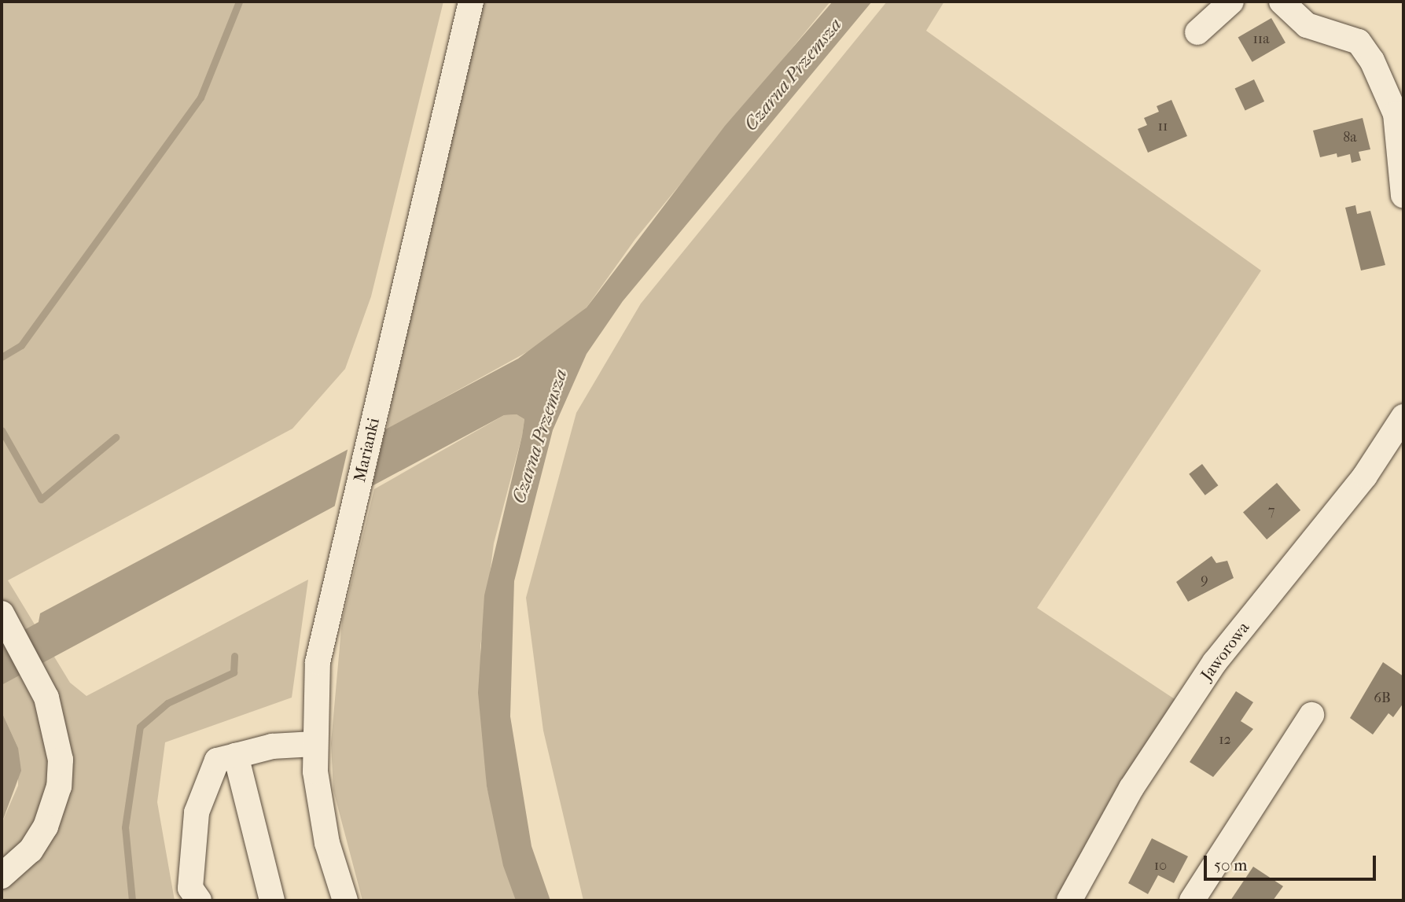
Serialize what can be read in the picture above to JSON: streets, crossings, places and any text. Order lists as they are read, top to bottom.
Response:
{
  "streets": {
    "street": ["Marianki", "Jaworowa"]
  },
  "water": ["Czarna Przemsza"],
  "house_numbers": [
    "11a",
    "11",
    "8a",
    "7",
    "9",
    "6B",
    "12",
    "10"
  ],
  "scale_bar": "50 m"
}
